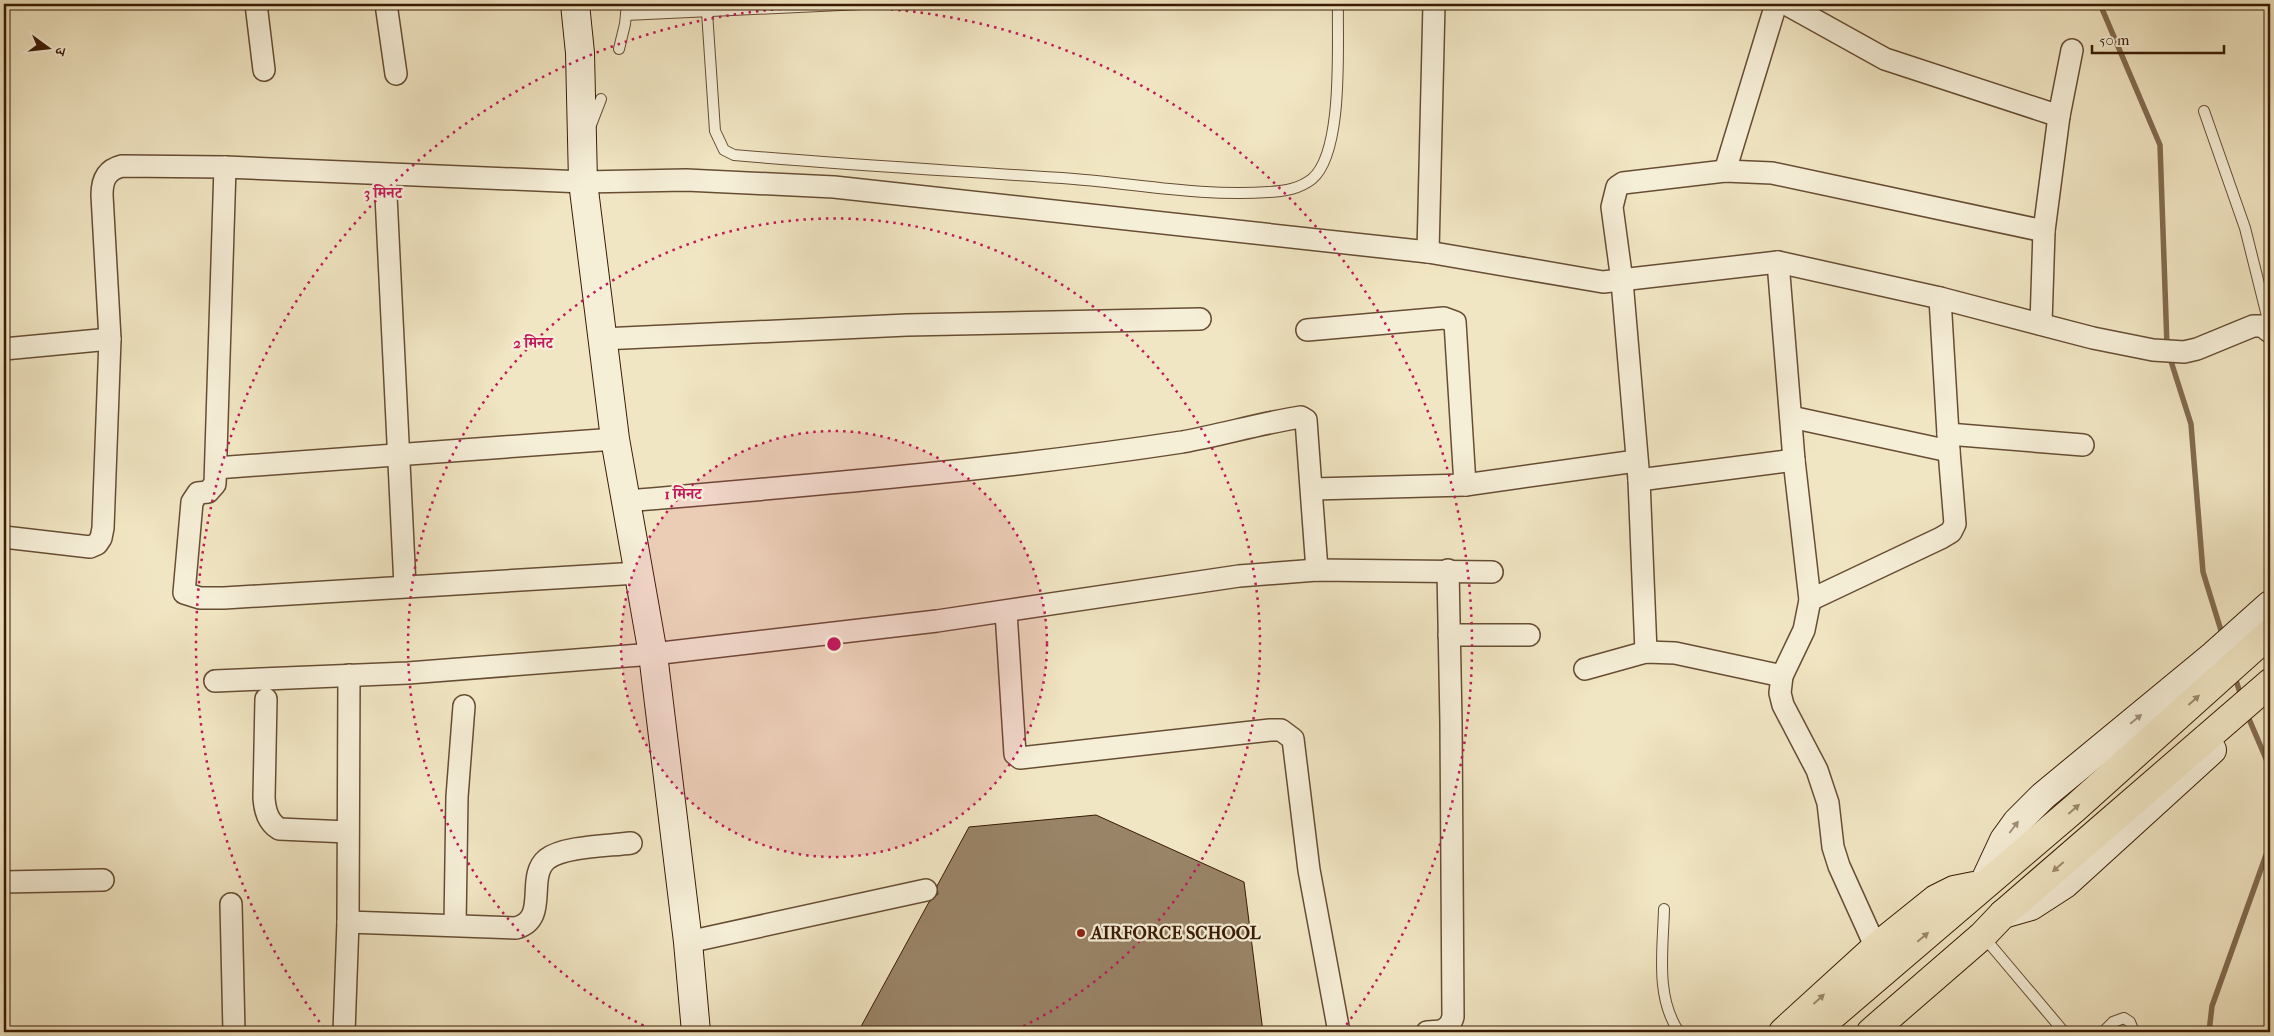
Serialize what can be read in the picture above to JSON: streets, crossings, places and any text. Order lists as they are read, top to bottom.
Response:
{
  "places": ["AIRFORCE SCHOOL"],
  "scale_bar": "50 m",
  "north": "right",
  "rings": ["3 मिनट", "2 मिनट", "1 मिनट"]
}
